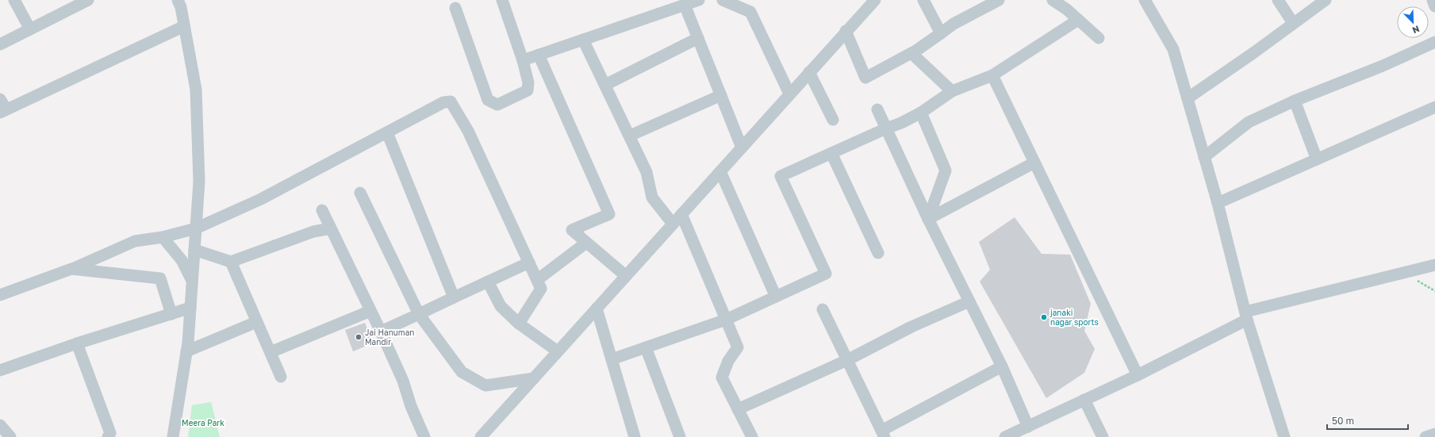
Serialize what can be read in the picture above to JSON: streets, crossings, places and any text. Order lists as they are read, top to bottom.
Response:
{
  "parks": ["Meera Park"],
  "places": ["janaki nagar sports", "Jai Hanuman Mandir"],
  "scale_bar": "50 m",
  "north": "bottom right"
}
